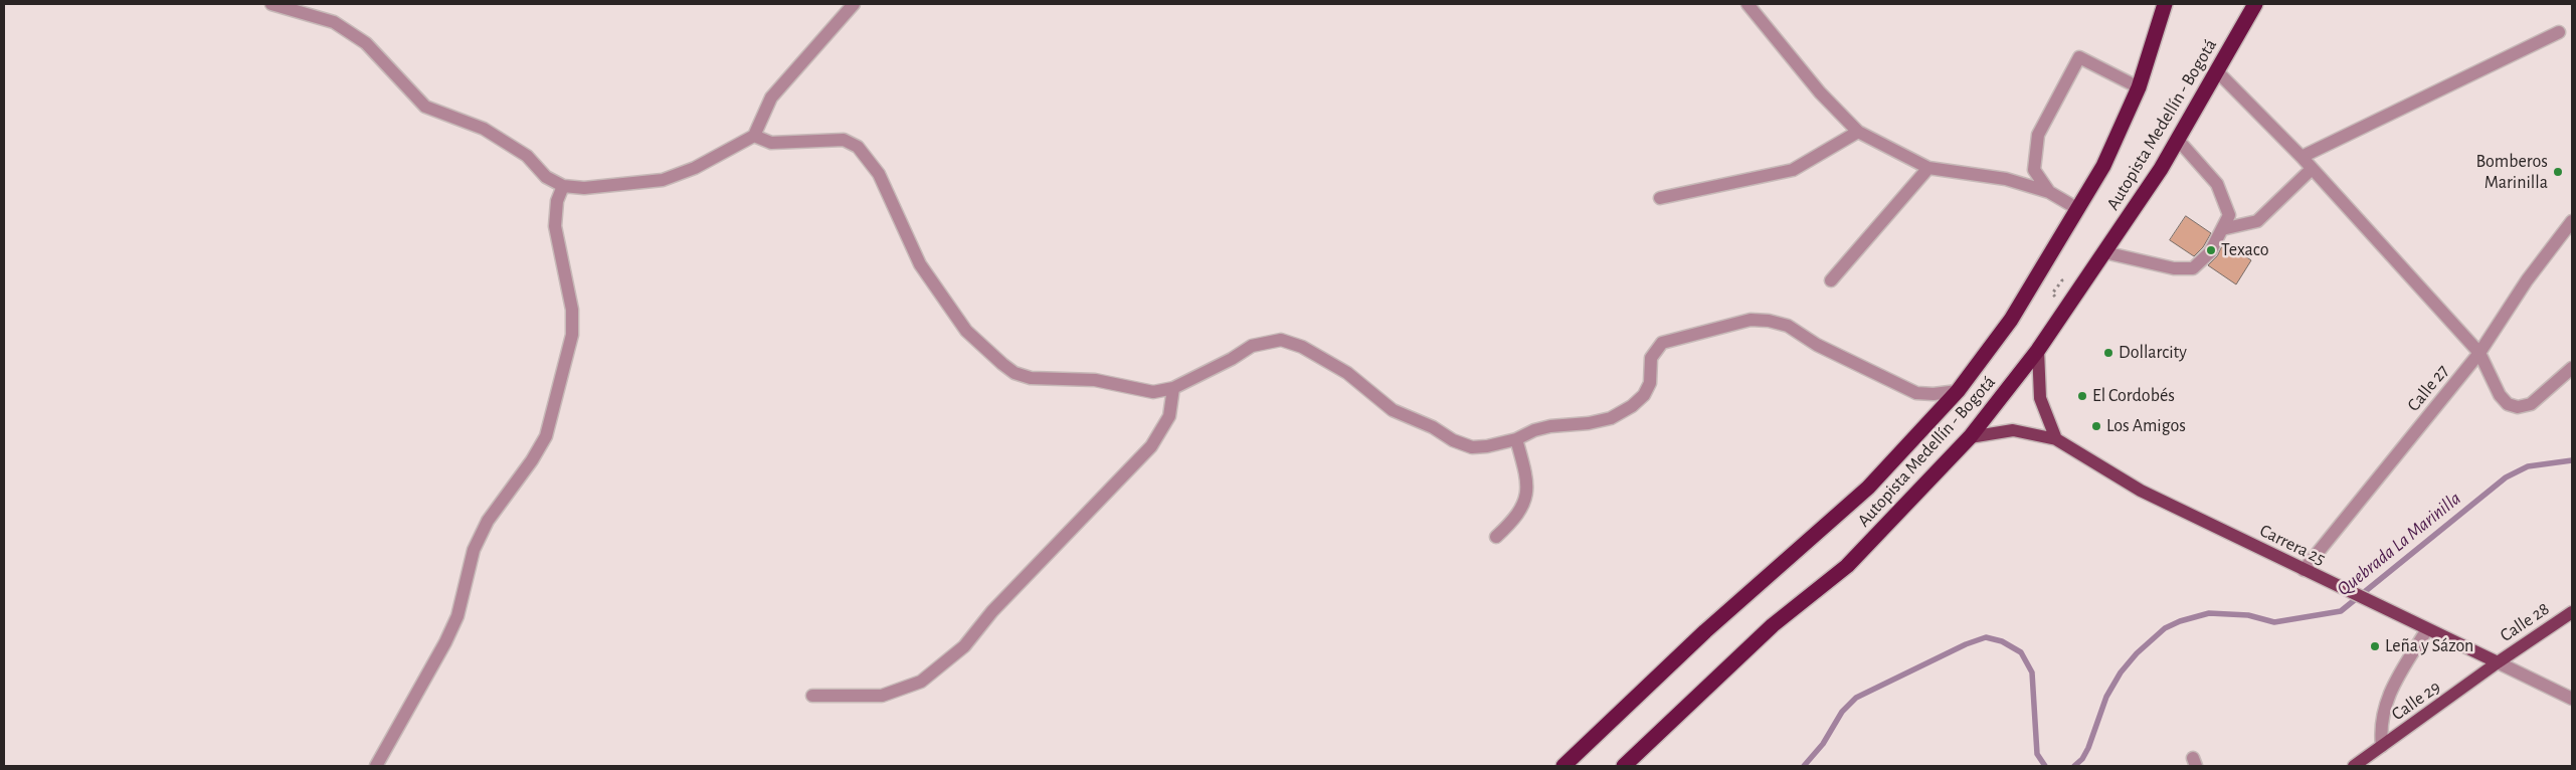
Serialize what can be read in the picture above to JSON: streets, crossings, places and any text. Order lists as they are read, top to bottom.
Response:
{
  "streets": {
    "highway": ["Autopista Medellín - Bogotá"],
    "main road": ["Carrera 25", "Calle 28", "Calle 29"],
    "street": ["Calle 27"]
  },
  "crossings": [
    ["Autopista Medellín - Bogotá", "Carrera 25"],
    ["Calle 27", "Carrera 25"],
    ["Carrera 25", "Calle 28"],
    ["Carrera 25", "Calle 29"],
    ["Calle 28", "Calle 29"]
  ],
  "water": ["Quebrada La Marinilla"],
  "places": [
    "Bomberos Marinilla",
    "Texaco",
    "Dollarcity",
    "El Cordobés",
    "Los Amigos",
    "Leña y Sázon"
  ]
}
